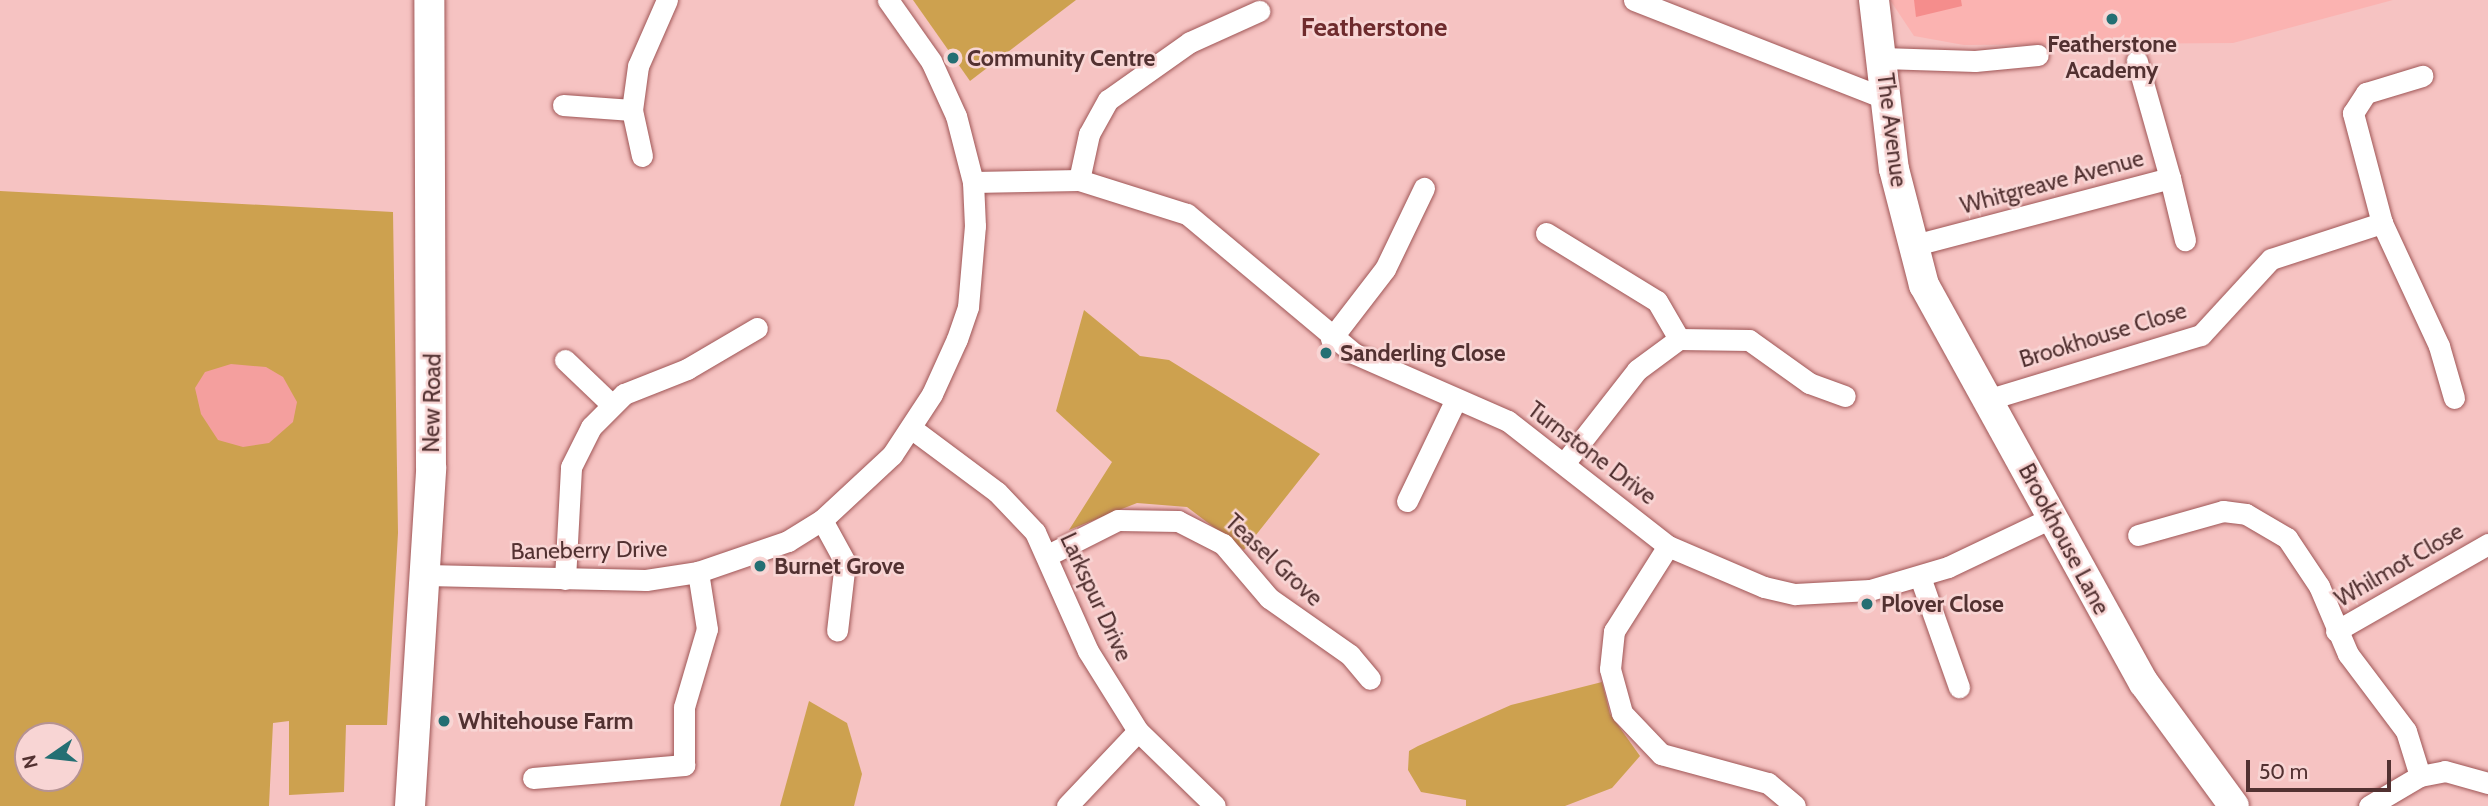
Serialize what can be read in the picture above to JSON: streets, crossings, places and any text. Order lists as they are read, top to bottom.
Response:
{
  "streets": {
    "street": [
      "The Avenue",
      "Whitgreave Avenue",
      "Brookhouse Close",
      "New Road",
      "Turnstone Drive",
      "Brookhouse Lane",
      "Baneberry Drive",
      "Teasel Grove",
      "Whilmot Close",
      "Larkspur Drive"
    ]
  },
  "crossings": [
    ["The Avenue", "Whitgreave Avenue"],
    ["The Avenue", "Brookhouse Lane"],
    ["Whitgreave Avenue", "Brookhouse Lane"],
    ["Brookhouse Close", "Brookhouse Lane"],
    ["New Road", "Baneberry Drive"],
    ["Turnstone Drive", "Brookhouse Lane"],
    ["Turnstone Drive", "Baneberry Drive"],
    ["Baneberry Drive", "Larkspur Drive"],
    ["Teasel Grove", "Larkspur Drive"]
  ],
  "districts": ["Featherstone"],
  "places": [
    "Featherstone Academy",
    "Community Centre",
    "Sanderling Close",
    "Burnet Grove",
    "Plover Close",
    "Whitehouse Farm"
  ],
  "scale_bar": "50 m",
  "north": "left"
}
